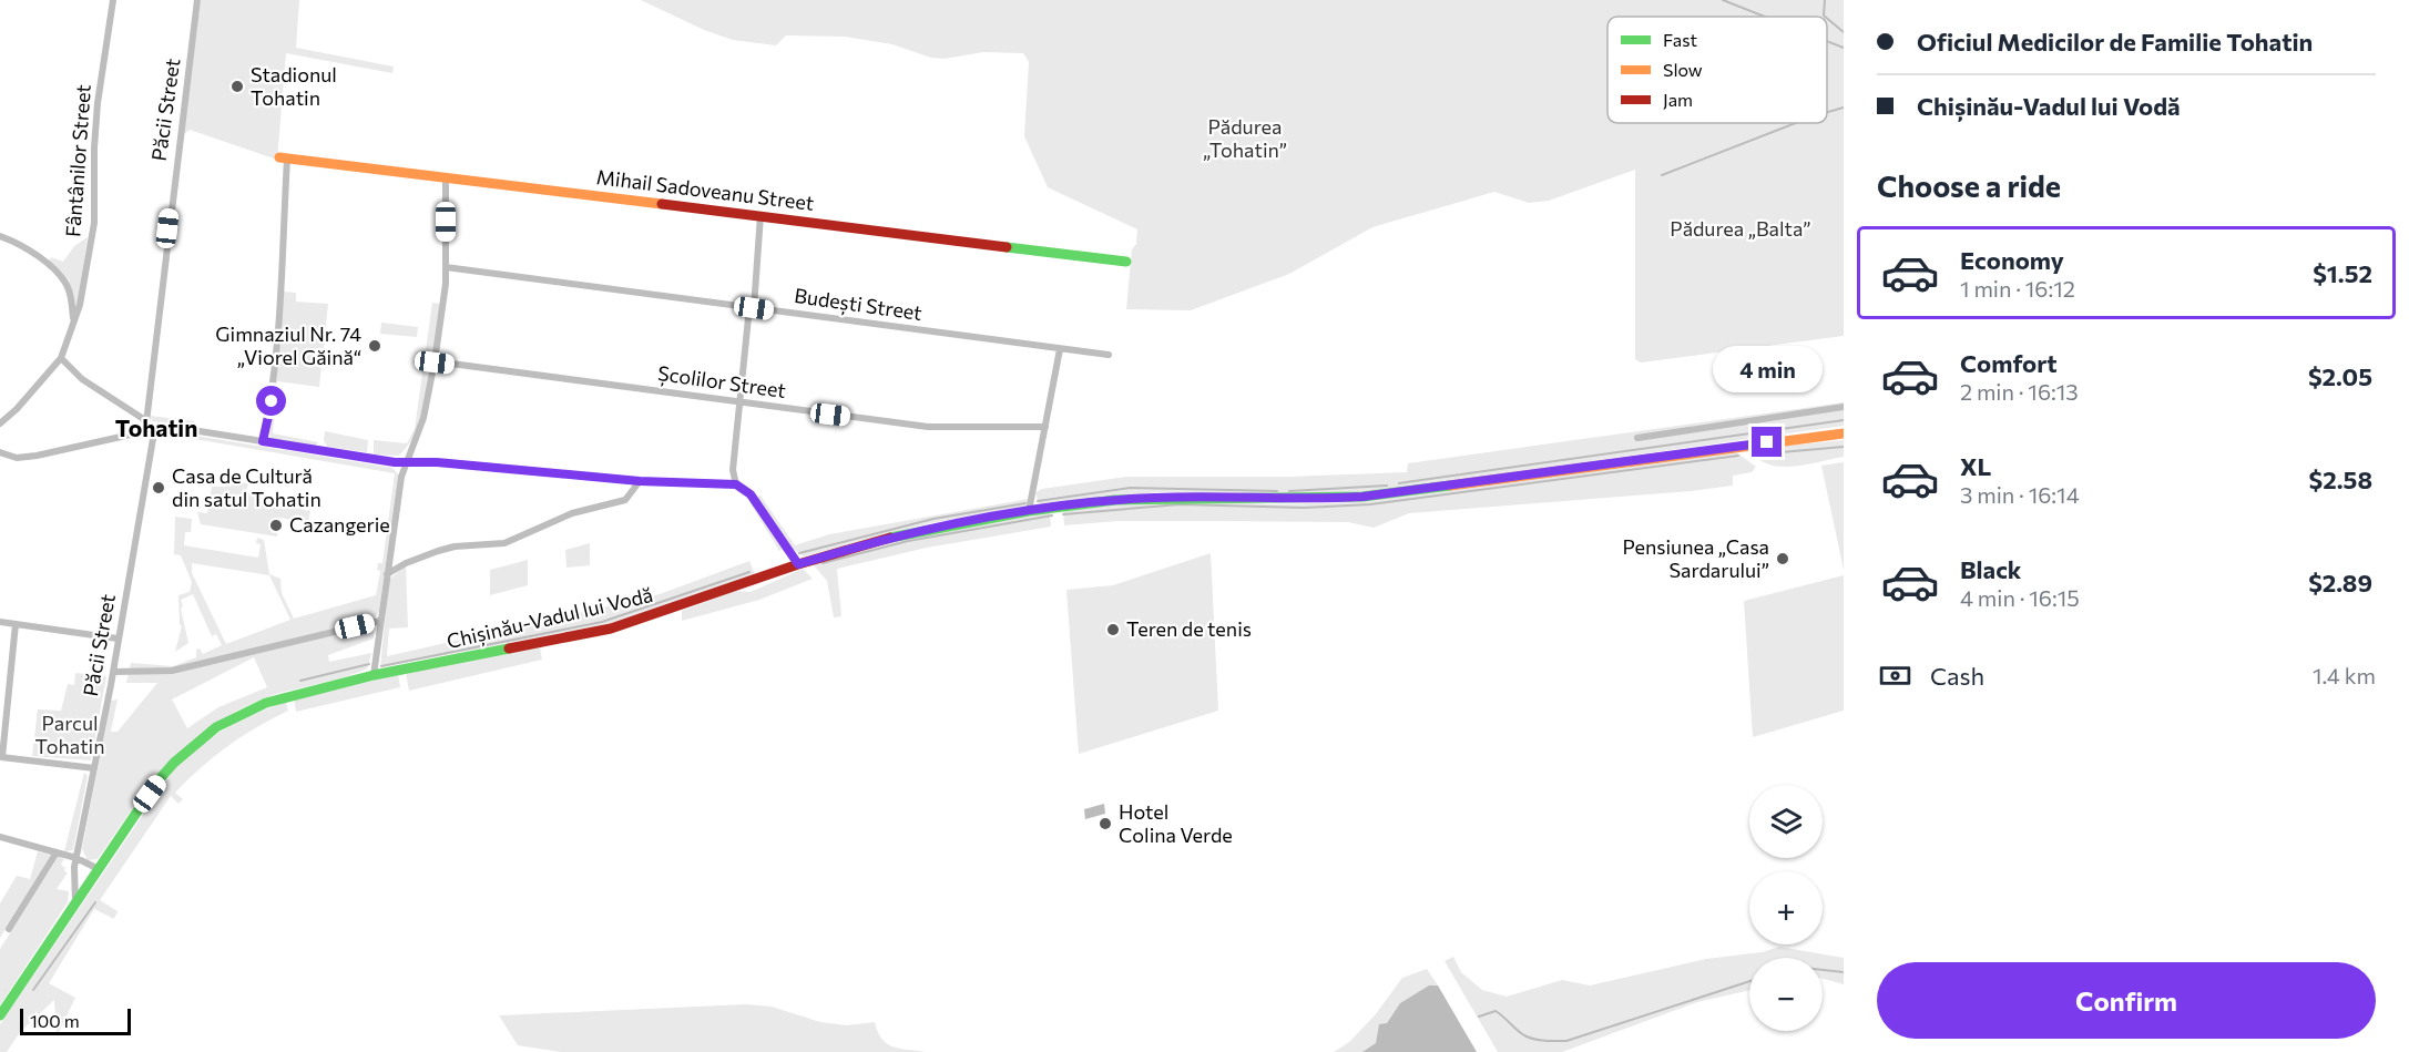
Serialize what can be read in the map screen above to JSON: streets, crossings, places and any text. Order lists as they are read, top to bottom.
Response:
{
  "streets": {
    "main road": ["Mihail Sadoveanu Street", "Chișinău-Vadul lui Vodă"],
    "street": [
      "Păcii Street",
      "Fântânilor Street",
      "Budești Street",
      "Școlilor Street"
    ]
  },
  "crossings": [
    ["Păcii Street", "Chișinău-Vadul lui Vodă"]
  ],
  "districts": ["Tohatin"],
  "parks": ["Pădurea „Tohatin”", "Pădurea „Balta”", "Parcul Tohatin"],
  "places": [
    "Stadionul Tohatin",
    "Gimnaziul Nr. 74 „Viorel Găină“",
    "Casa de Cultură din satul Tohatin",
    "Cazangerie",
    "Pensiunea „Casa Sardarului”",
    "Teren de tenis",
    "Hotel Colina Verde"
  ],
  "legend": ["Fast", "Slow", "Jam"],
  "scale_bar": "100 m",
  "page": {
    "banner": ["Oficiul Medicilor de Familie Tohatin", "Chișinău-Vadul lui Vodă"],
    "heading": "Choose a ride",
    "list": [
      {
        "name": "Economy",
        "note": "1 min · 16:12",
        "value": "$1.52"
      },
      {
        "name": "Comfort",
        "note": "2 min · 16:13",
        "value": "$2.05"
      },
      {
        "name": "XL",
        "note": "3 min · 16:14",
        "value": "$2.58"
      },
      {
        "name": "Black",
        "note": "4 min · 16:15",
        "value": "$2.89"
      }
    ],
    "bubble": "4 min",
    "pay": ["Cash", "1.4 km"],
    "map_buttons": ["+", "−"],
    "buttons": "Confirm",
    "scale": "100 m"
  }
}
